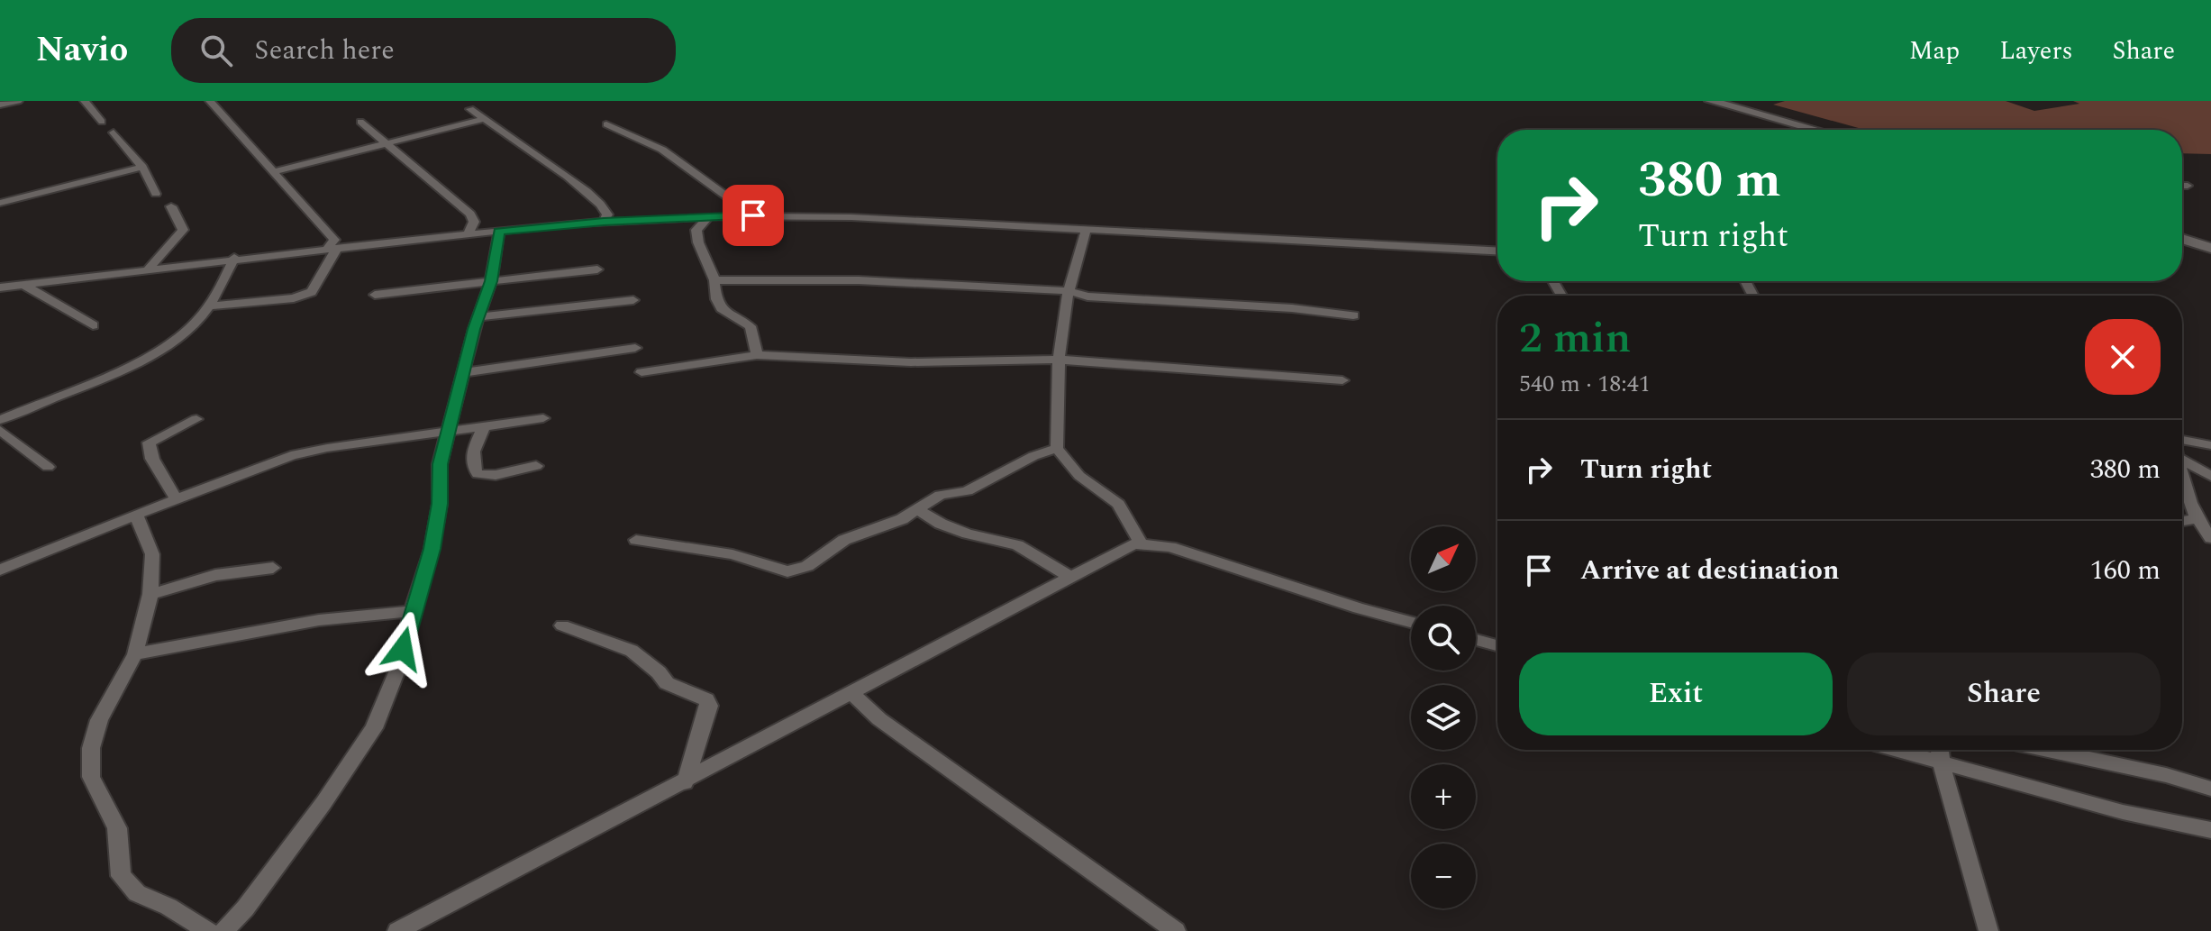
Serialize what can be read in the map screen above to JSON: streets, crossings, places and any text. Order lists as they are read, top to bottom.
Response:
{
  "north": "top right",
  "page": {
    "header": "Navio",
    "search": "Search here",
    "nav": ["Map", "Layers", "Share"],
    "turn": ["380 m", "Turn right"],
    "heading": ["2 min", "540 m · 18:41"],
    "list": [
      {
        "name": "Turn right",
        "value": "380 m"
      },
      {
        "name": "Arrive at destination",
        "value": "160 m"
      }
    ],
    "map_buttons": ["+", "−"],
    "buttons": ["Exit", "Share"]
  }
}
